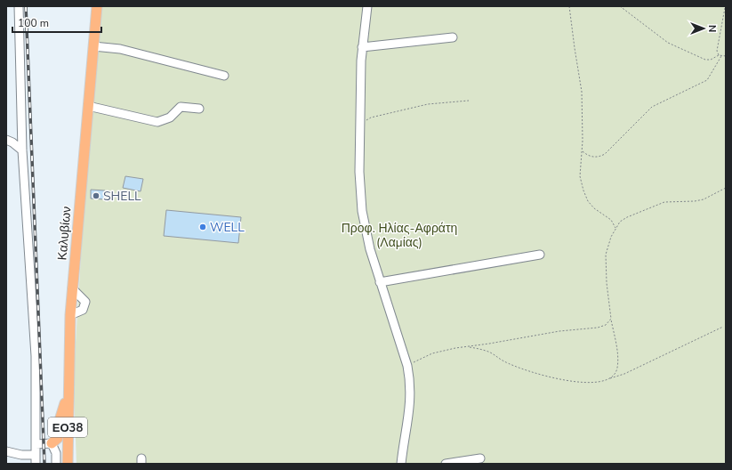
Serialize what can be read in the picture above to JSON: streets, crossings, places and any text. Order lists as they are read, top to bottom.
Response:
{
  "streets": {
    "main road": ["Καλυβίων", "ΕΟ38"]
  },
  "parks": ["Προφ. Ηλίας-Αφράτη (Λαμίας)"],
  "places": ["SHELL", "WELL"],
  "scale_bar": "100 m",
  "north": "right"
}
